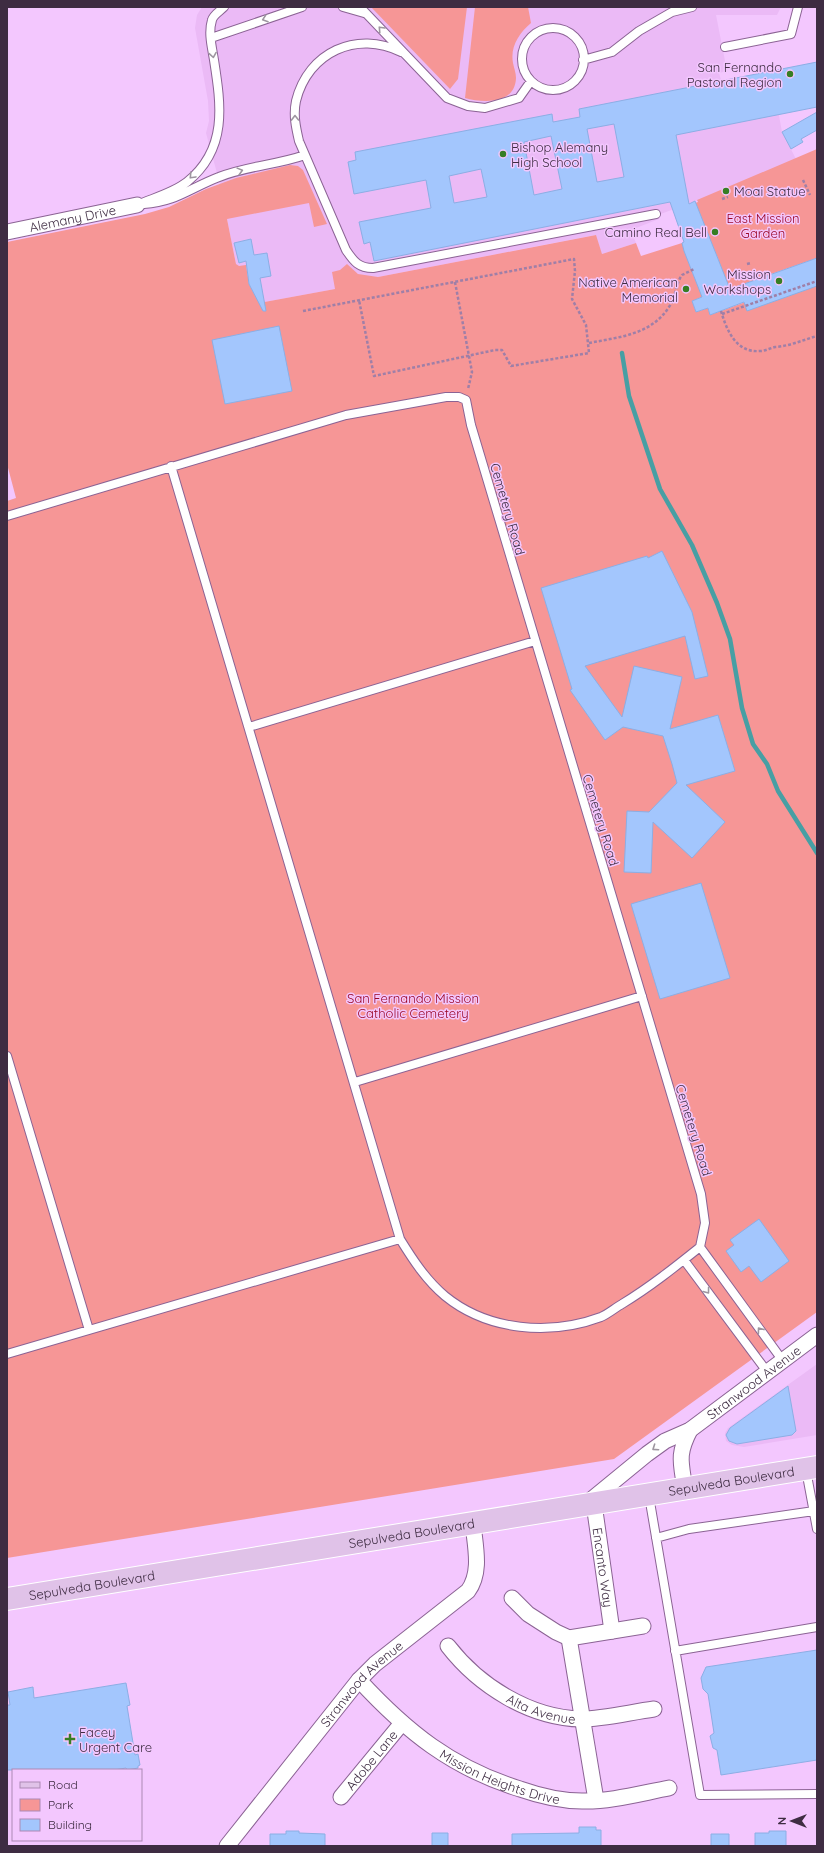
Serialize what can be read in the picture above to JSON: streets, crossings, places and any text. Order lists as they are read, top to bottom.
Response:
{
  "streets": {
    "main road": ["Sepulveda Boulevard"],
    "street": [
      "Alemany Drive",
      "Stranwood Avenue",
      "Encanto Way",
      "Alta Avenue",
      "Adobe Lane",
      "Mission Heights Drive"
    ],
    "lane": ["Cemetery Road"]
  },
  "crossings": [
    ["Stranwood Avenue", "Sepulveda Boulevard"],
    ["Stranwood Avenue", "Encanto Way"],
    ["Stranwood Avenue", "Mission Heights Drive"],
    ["Sepulveda Boulevard", "Encanto Way"],
    ["Adobe Lane", "Mission Heights Drive"]
  ],
  "parks": ["East Mission Garden", "San Fernando Mission Catholic Cemetery"],
  "places": {
    "other": [
      "San Fernando Pastoral Region",
      "Bishop Alemany High School",
      "Moai Statue",
      "Camino Real Bell",
      "Mission Workshops",
      "Native American Memorial"
    ],
    "health": ["Facey Urgent Care"]
  },
  "legend": ["Road", "Park", "Building"],
  "north": "left"
}
